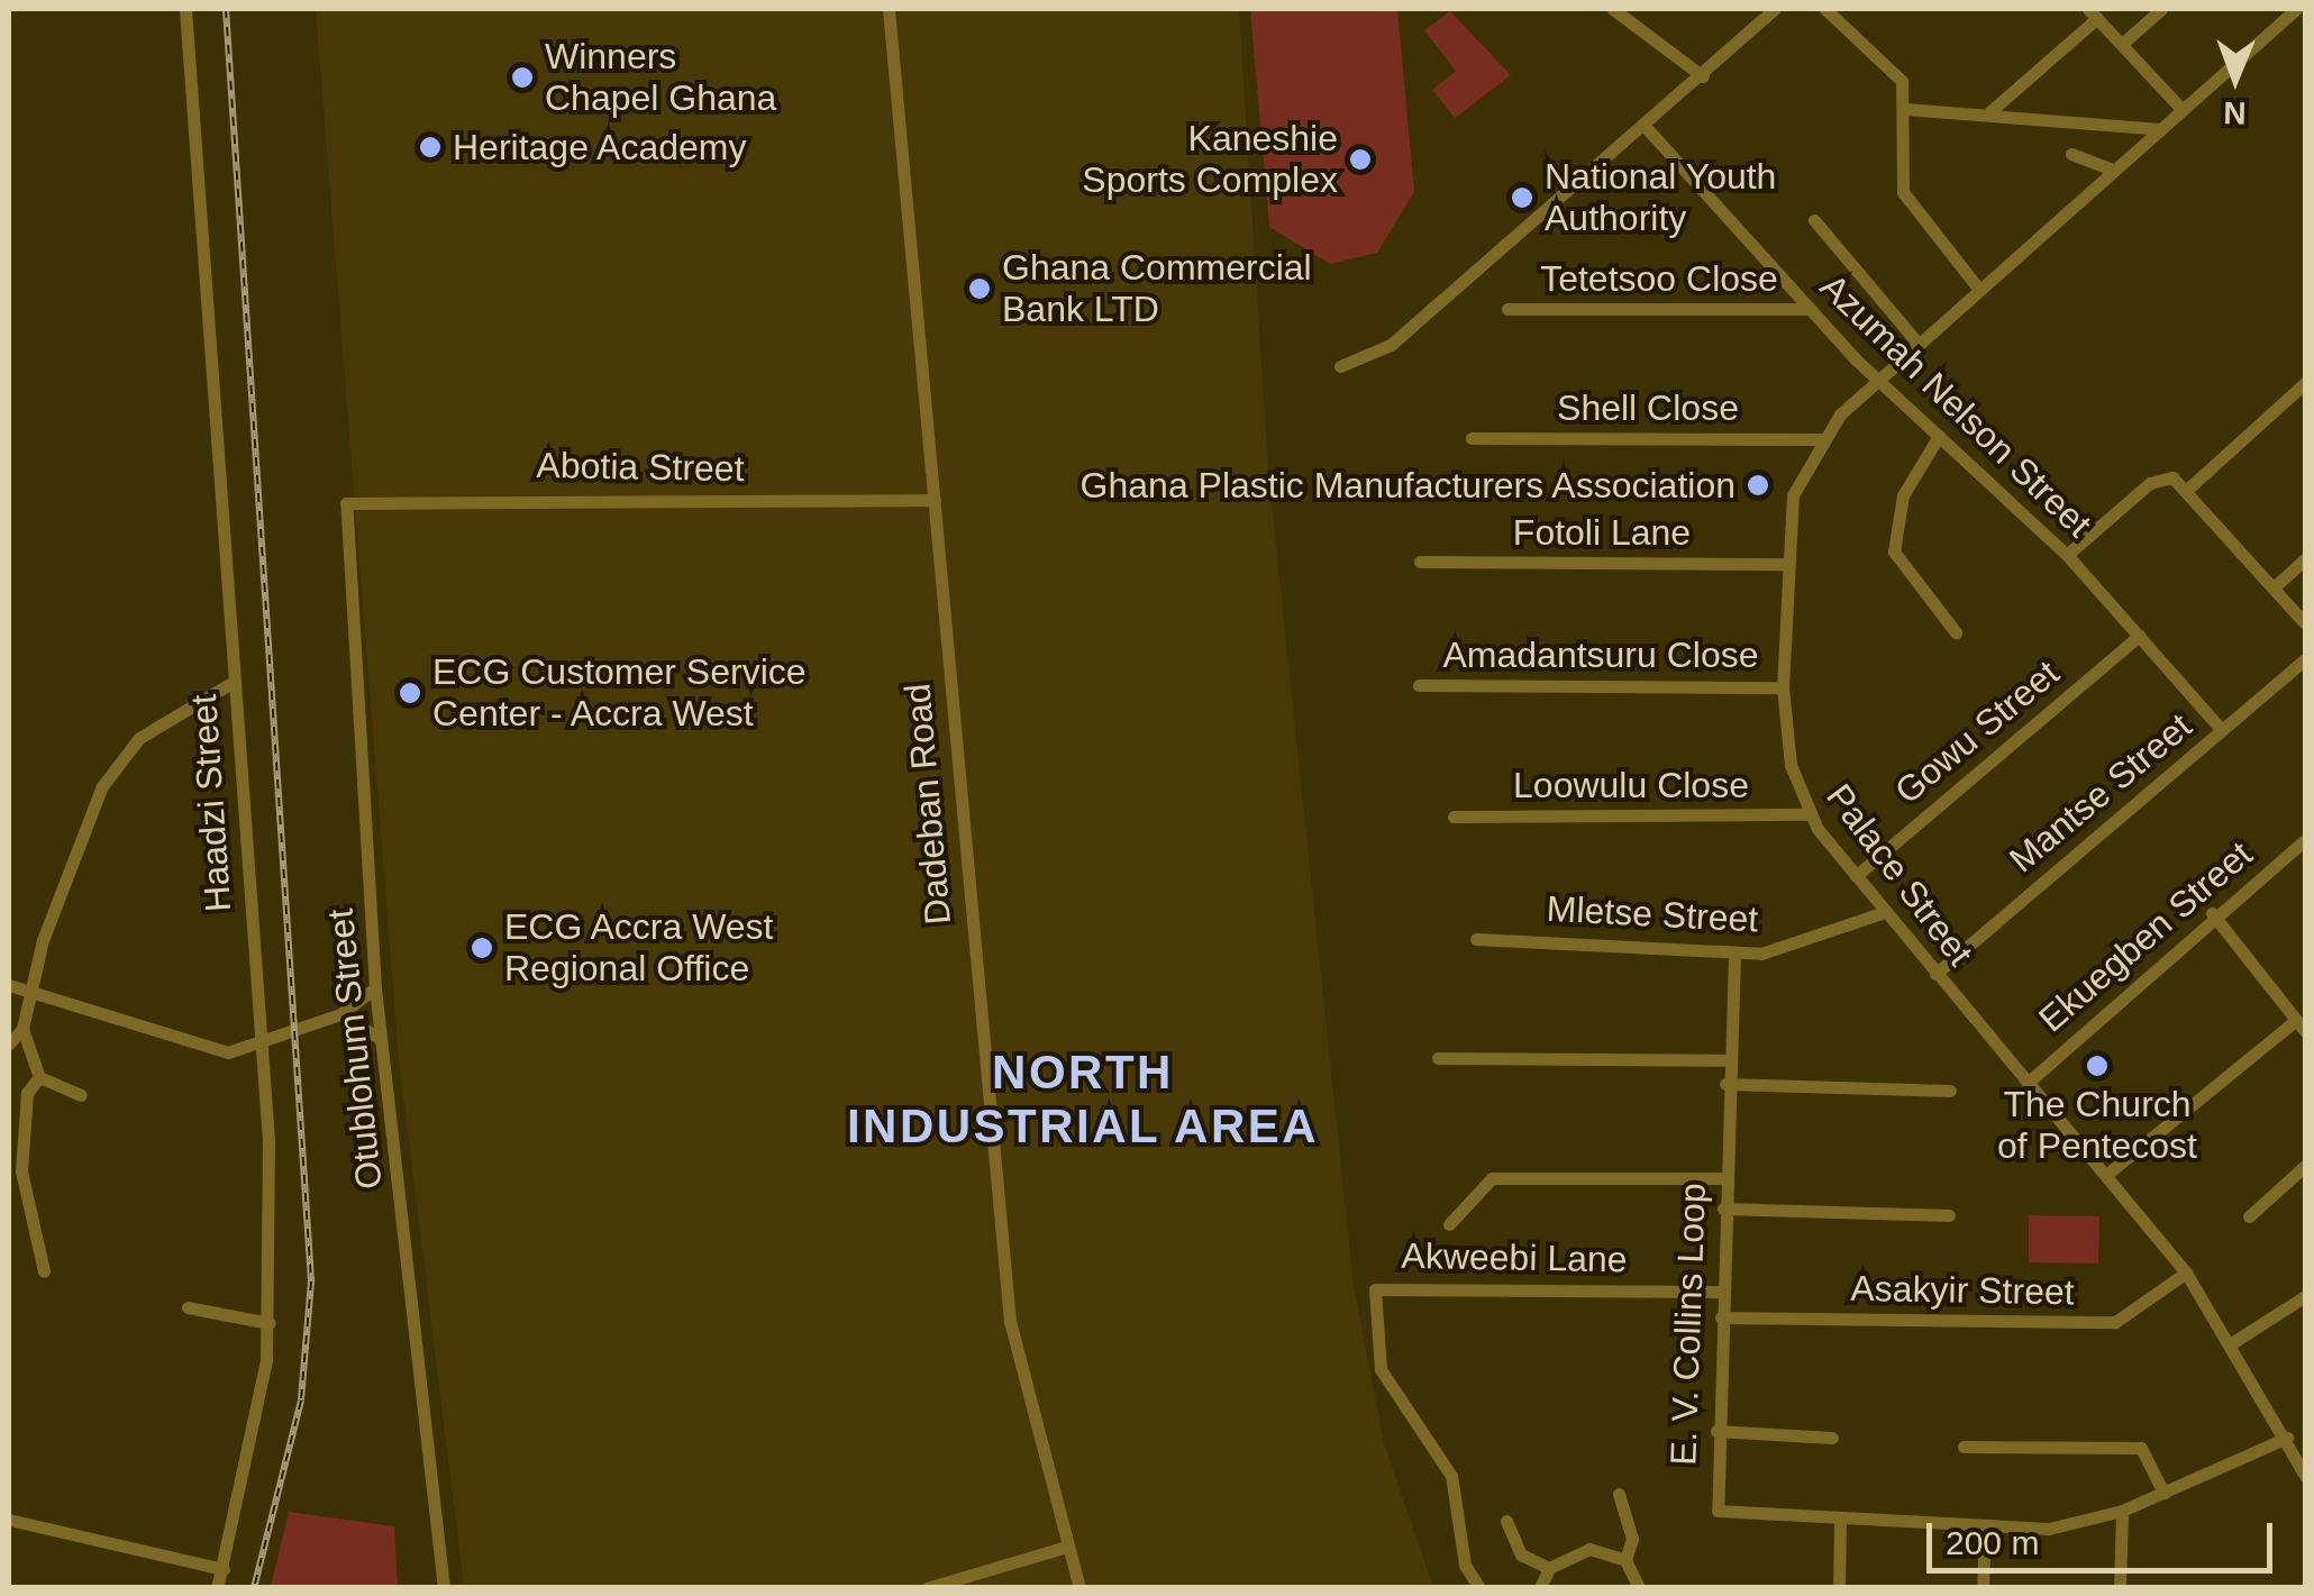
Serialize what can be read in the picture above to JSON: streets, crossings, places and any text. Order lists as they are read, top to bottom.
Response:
{
  "streets": {
    "street": [
      "Tetetsoo Close",
      "Azumah Nelson Street",
      "Shell Close",
      "Abotia Street",
      "Fotoli Lane",
      "Amadantsuru Close",
      "Gowu Street",
      "Loowulu Close",
      "Mantse Street",
      "Haadzi Street",
      "Dadeban Road",
      "Palace Street",
      "Mletse Street",
      "Ekuegben Street",
      "Otublohum Street",
      "Akweebi Lane",
      "Asakyir Street",
      "E. V. Collins Loop"
    ]
  },
  "crossings": [
    ["Tetetsoo Close", "Azumah Nelson Street"],
    ["Azumah Nelson Street", "Gowu Street"],
    ["Azumah Nelson Street", "Mantse Street"],
    ["Azumah Nelson Street", "Palace Street"],
    ["Shell Close", "Palace Street"],
    ["Abotia Street", "Dadeban Road"],
    ["Abotia Street", "Otublohum Street"],
    ["Fotoli Lane", "Palace Street"],
    ["Amadantsuru Close", "Palace Street"],
    ["Gowu Street", "Palace Street"],
    ["Loowulu Close", "Palace Street"],
    ["Mantse Street", "Palace Street"],
    ["Palace Street", "Mletse Street"],
    ["Palace Street", "Ekuegben Street"],
    ["Palace Street", "Asakyir Street"],
    ["Palace Street", "E. V. Collins Loop"],
    ["Mletse Street", "E. V. Collins Loop"],
    ["Akweebi Lane", "E. V. Collins Loop"],
    ["Asakyir Street", "E. V. Collins Loop"]
  ],
  "districts": ["NORTH INDUSTRIAL AREA"],
  "places": [
    "Winners Chapel Ghana",
    "Heritage Academy",
    "Kaneshie Sports Complex",
    "National Youth Authority",
    "Ghana Commercial Bank LTD",
    "Ghana Plastic Manufacturers Association",
    "ECG Customer Service Center - Accra West",
    "ECG Accra West Regional Office",
    "The Church of Pentecost"
  ],
  "scale_bar": "200 m",
  "north": "bottom"
}
